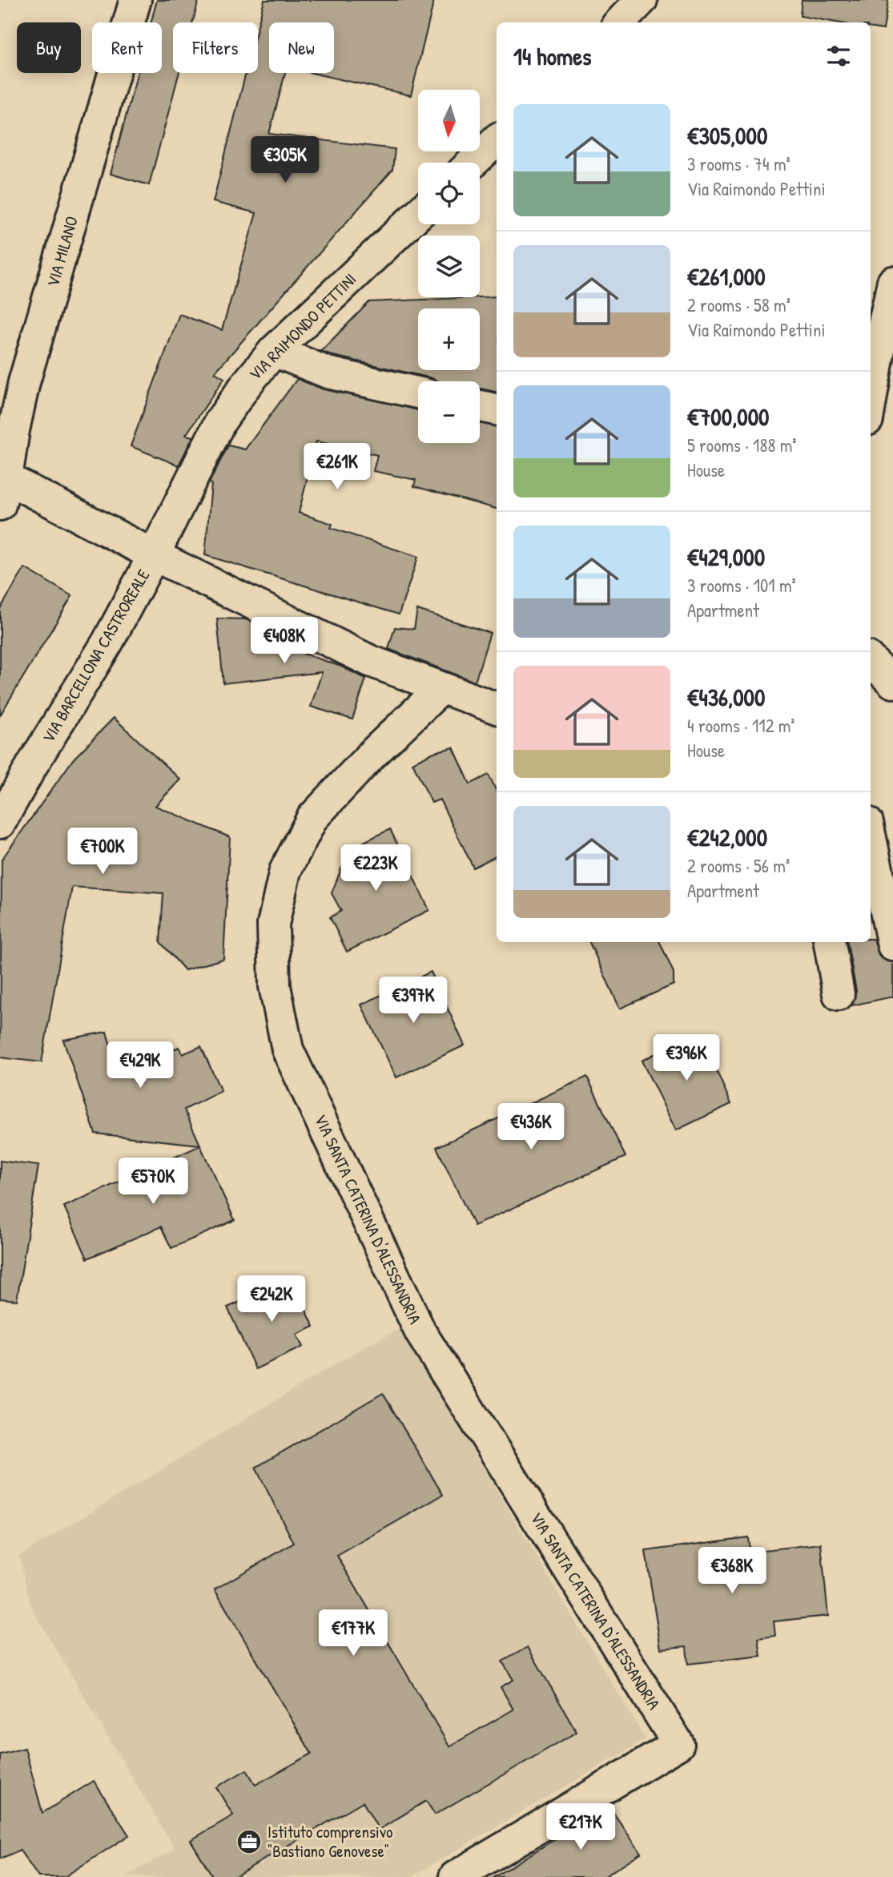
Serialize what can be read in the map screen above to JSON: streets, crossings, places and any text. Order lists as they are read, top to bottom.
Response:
{
  "streets": {
    "street": [
      "VIA MILANO",
      "VIA RAIMONDO PETTINI",
      "VIA BARCELLONA CASTROREALE",
      "VIA SANTA CATERINA D'ALESSANDRIA"
    ]
  },
  "crossings": [
    ["VIA RAIMONDO PETTINI", "VIA BARCELLONA CASTROREALE"],
    ["VIA BARCELLONA CASTROREALE", "VIA SANTA CATERINA D'ALESSANDRIA"]
  ],
  "places": {
    "office": ["Istituto comprensivo \"Bastiano Genovese\""]
  },
  "north": "bottom",
  "page": {
    "chip": [
      "Buy",
      "Rent",
      "Filters",
      "New"
    ],
    "heading": "14 homes",
    "map_buttons": ["+", "−"],
    "list": [
      {
        "name": "€305,000",
        "note": "3 rooms · 74 m² · Via Raimondo Pettini"
      },
      {
        "name": "€261,000",
        "note": "2 rooms · 58 m² · Via Raimondo Pettini"
      },
      {
        "name": "€700,000",
        "note": "5 rooms · 188 m² · House"
      },
      {
        "name": "€429,000",
        "note": "3 rooms · 101 m² · Apartment"
      },
      {
        "name": "€436,000",
        "note": "4 rooms · 112 m² · House"
      },
      {
        "name": "€242,000",
        "note": "2 rooms · 56 m² · Apartment"
      }
    ],
    "price": [
      "€305K",
      "€261K",
      "€408K",
      "€700K",
      "€223K",
      "€397K",
      "€396K",
      "€429K",
      "€436K",
      "€570K",
      "€242K",
      "€368K",
      "€177K",
      "€217K"
    ]
  }
}
